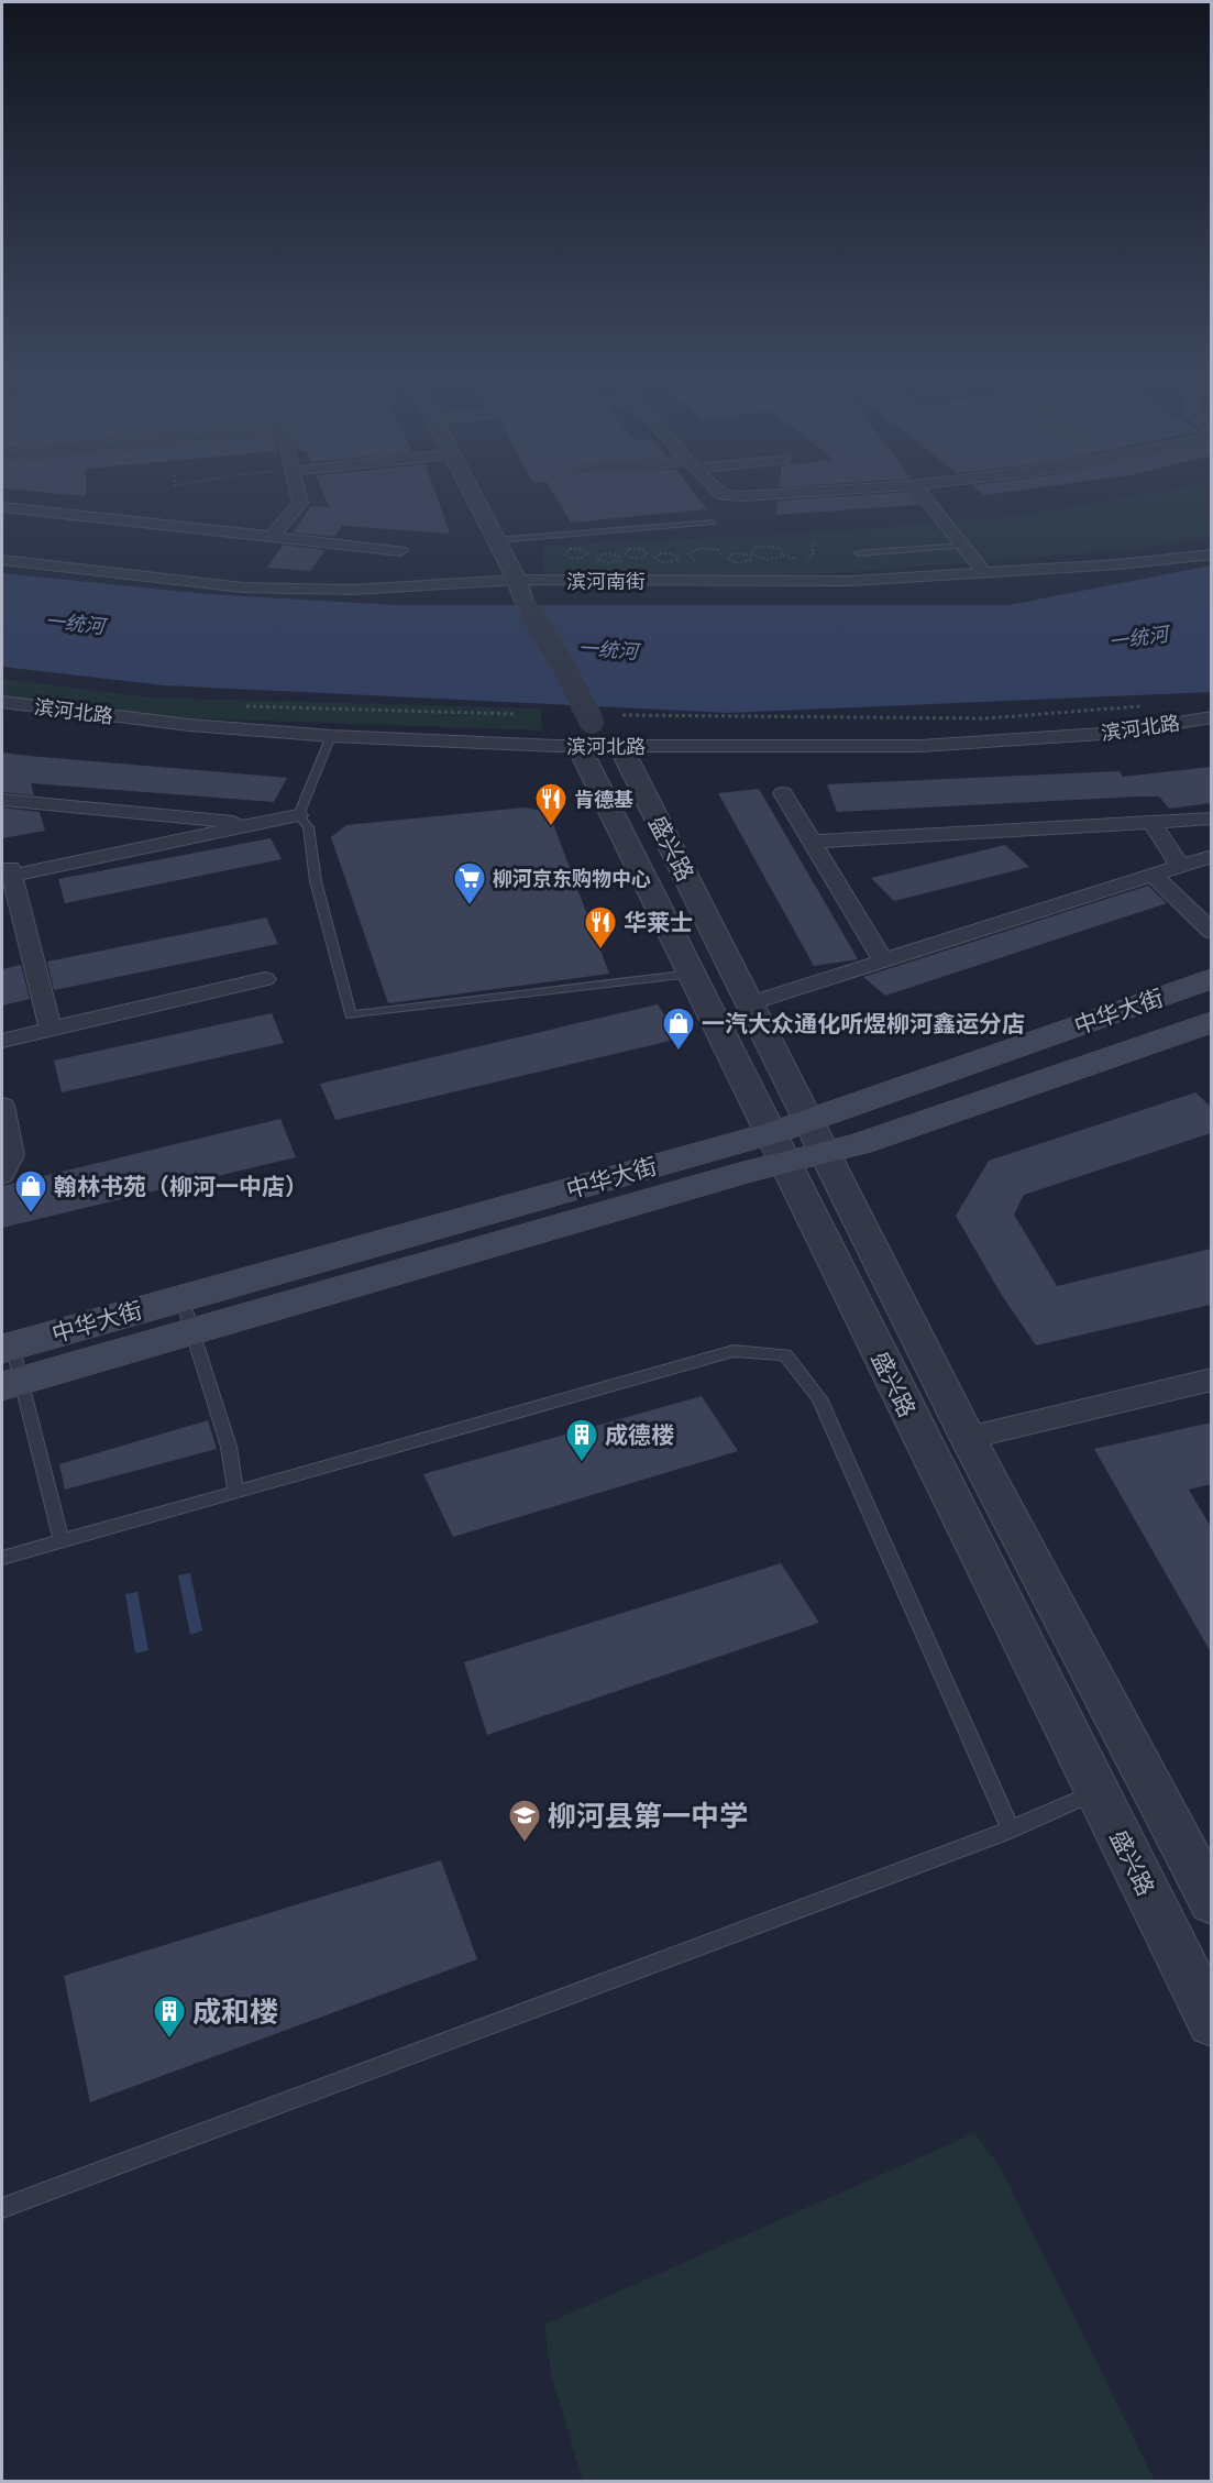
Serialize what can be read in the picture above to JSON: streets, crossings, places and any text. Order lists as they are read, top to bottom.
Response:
{
  "streets": {
    "main road": ["中华大街"],
    "street": ["滨河南街", "滨河北路", "盛兴路"]
  },
  "crossings": [
    ["滨河北路", "盛兴路"],
    ["盛兴路", "中华大街"]
  ],
  "water": ["一统河"],
  "places": {
    "restaurant": ["肯德基", "华莱士"],
    "supermarket": ["柳河京东购物中心"],
    "shop": ["一汽大众通化听煜柳河鑫运分店", "翰林书苑（柳河一中店）"],
    "building": ["成德楼", "成和楼"],
    "school or university": ["柳河县第一中学"]
  }
}
